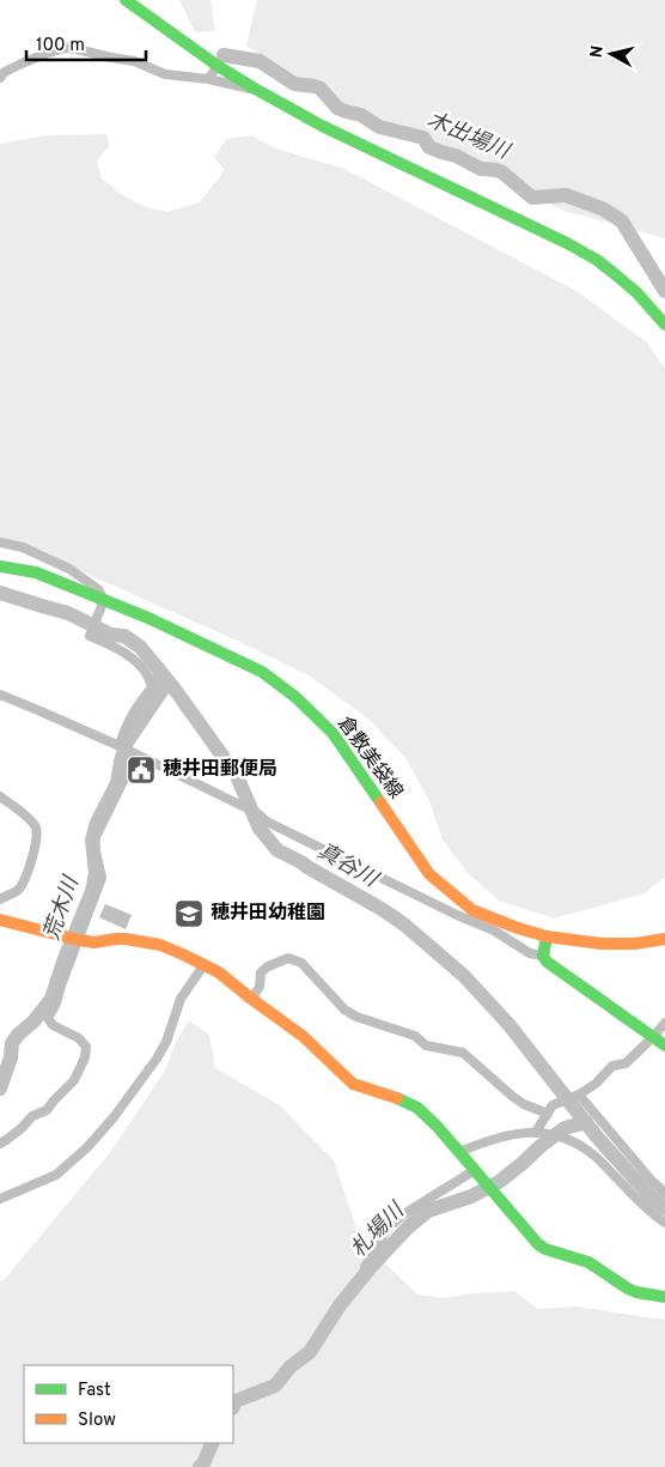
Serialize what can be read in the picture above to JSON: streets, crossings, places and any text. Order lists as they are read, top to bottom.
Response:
{
  "streets": {
    "street": ["倉敷美袋線"]
  },
  "water": [
    "木出場川",
    "真谷川",
    "荒木川",
    "札場川"
  ],
  "places": {
    "public building": ["穂井田郵便局"],
    "school or university": ["穂井田幼稚園"]
  },
  "legend": ["Fast", "Slow"],
  "scale_bar": "100 m",
  "north": "left"
}
